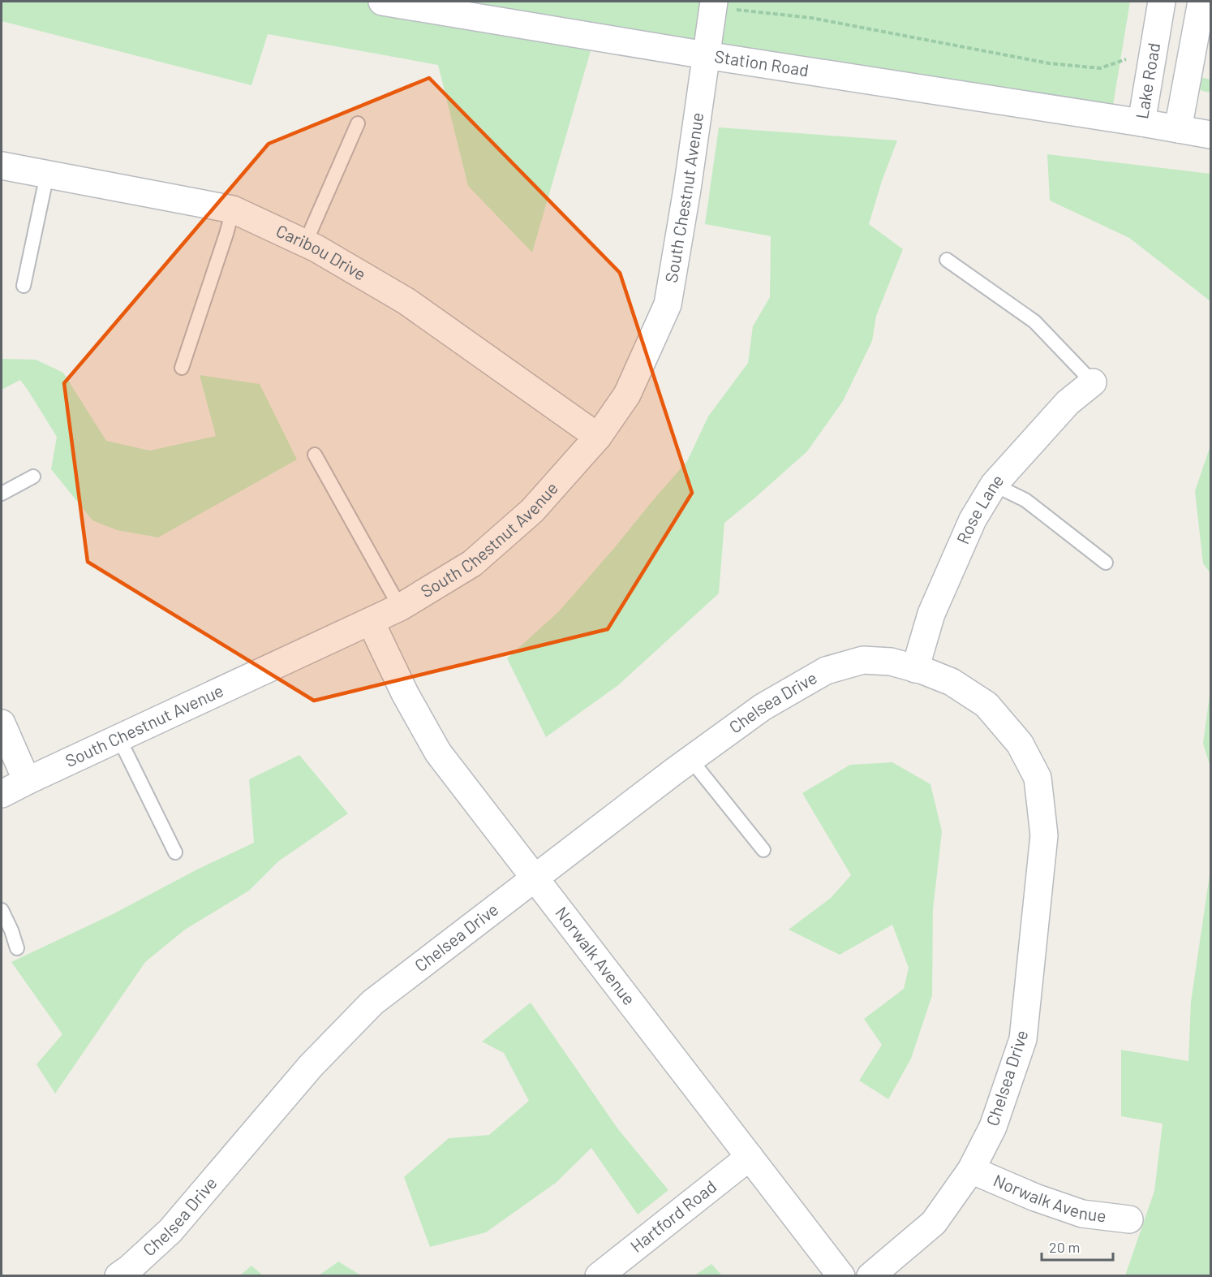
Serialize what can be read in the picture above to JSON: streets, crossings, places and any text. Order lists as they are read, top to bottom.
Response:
{
  "streets": {
    "street": [
      "Station Road",
      "Lake Road",
      "South Chestnut Avenue",
      "Caribou Drive",
      "Rose Lane",
      "Chelsea Drive",
      "Norwalk Avenue",
      "Hartford Road"
    ]
  },
  "crossings": [
    ["Station Road", "Lake Road"],
    ["Station Road", "South Chestnut Avenue"],
    ["South Chestnut Avenue", "Caribou Drive"],
    ["South Chestnut Avenue", "Norwalk Avenue"],
    ["Rose Lane", "Chelsea Drive"],
    ["Chelsea Drive", "Norwalk Avenue"],
    ["Norwalk Avenue", "Hartford Road"]
  ],
  "scale_bar": "20 m"
}
